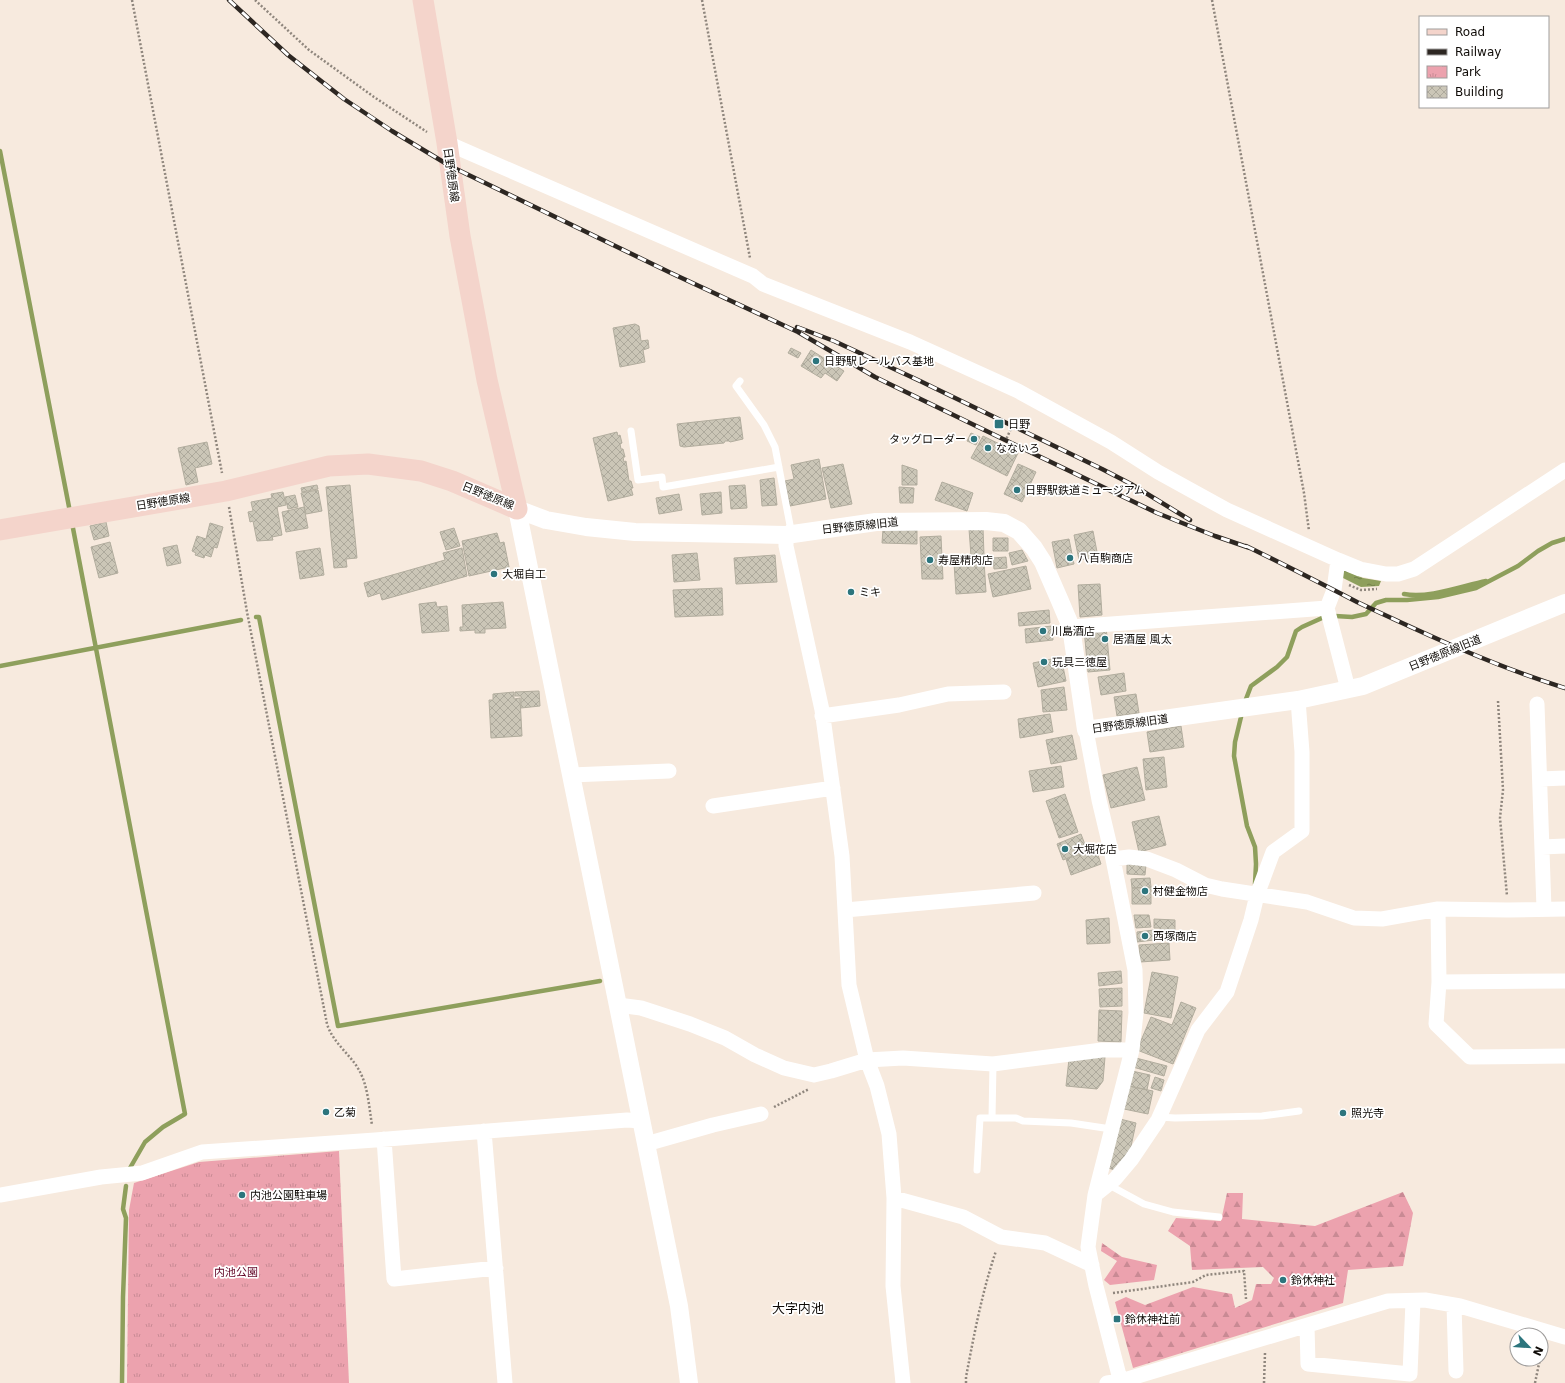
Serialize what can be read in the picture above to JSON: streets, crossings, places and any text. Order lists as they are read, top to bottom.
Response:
{
  "streets": {
    "main road": ["日野徳原線"],
    "street": ["日野徳原線旧道"]
  },
  "crossings": [
    ["日野徳原線", "日野徳原線旧道"]
  ],
  "districts": ["大字内池"],
  "parks": ["内池公園"],
  "places": {
    "other": [
      "日野駅レールバス基地",
      "タッグローダー",
      "なないろ",
      "日野駅鉄道ミュージアム",
      "八百駒商店",
      "寿屋精肉店",
      "大堀自工",
      "ミキ",
      "川島酒店",
      "居酒屋 風太",
      "玩具三徳屋",
      "大堀花店",
      "村健金物店",
      "西塚商店",
      "乙菊",
      "照光寺",
      "内池公園駐車場",
      "鈴休神社"
    ],
    "transit": ["日野", "鈴休神社前"]
  },
  "legend": [
    "Road",
    "Railway",
    "Park",
    "Building"
  ],
  "north": "bottom right"
}
